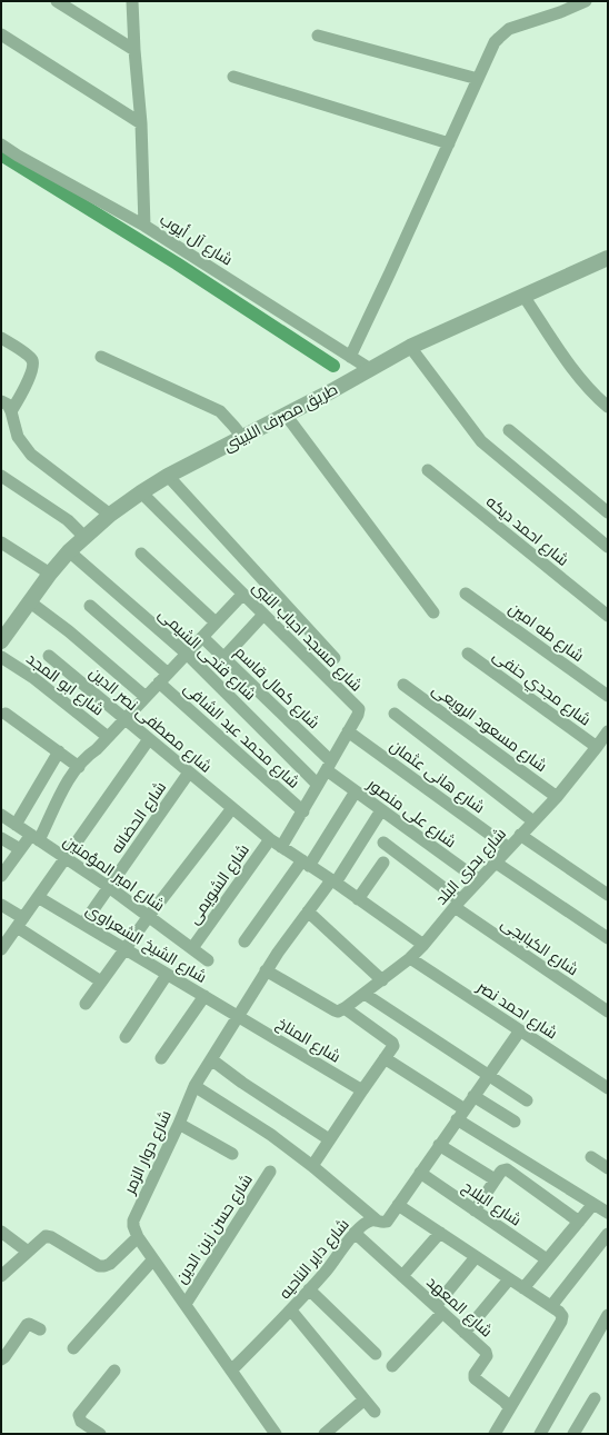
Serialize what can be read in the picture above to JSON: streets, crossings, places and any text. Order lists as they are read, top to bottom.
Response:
{
  "streets": {
    "street": [
      "شارع آل أيوب",
      "طريق مصرف اللبينى",
      "شارع احمد ديكه",
      "شارع طه امين",
      "شارع مسجد احباب النبى",
      "شارع فتحى الشيمى",
      "شارع ابو المجد",
      "شارع كمال قاسم",
      "شارع مجدي حنفى",
      "شارع مصطفى نصر الدين",
      "شارع مسعود الرويعى",
      "شارع محمد عبد الشافى",
      "شارع هانى عثمان",
      "شارع على منصور",
      "شارع الحضانه",
      "شارع بحرى البلد",
      "شارع امير المؤمنين",
      "شارع الشويمى",
      "شارع الشيخ الشعراوى",
      "شارع الكبابجى",
      "شارع احمد نصر",
      "شارع المناخ",
      "شارع دوار الزمر",
      "شارع البلاح",
      "شارع حسن زين الدين",
      "شارع داير الناحيه",
      "شارع المعهد"
    ]
  },
  "crossings": [
    ["شارع آل أيوب", "طريق مصرف اللبينى"],
    ["طريق مصرف اللبينى", "شارع مسجد احباب النبى"],
    ["طريق مصرف اللبينى", "شارع فتحى الشيمى"],
    ["شارع مسجد احباب النبى", "شارع فتحى الشيمى"],
    ["شارع مسجد احباب النبى", "شارع كمال قاسم"],
    ["شارع مسجد احباب النبى", "شارع مصطفى نصر الدين"],
    ["شارع مسجد احباب النبى", "شارع محمد عبد الشافى"],
    ["شارع مسجد احباب النبى", "شارع هانى عثمان"],
    ["شارع مسجد احباب النبى", "شارع على منصور"],
    ["شارع كمال قاسم", "شارع على منصور"],
    ["شارع مجدي حنفى", "شارع بحرى البلد"],
    ["شارع مصطفى نصر الدين", "شارع الحضانه"],
    ["شارع مصطفى نصر الدين", "شارع بحرى البلد"],
    ["شارع مصطفى نصر الدين", "شارع الشويمى"],
    ["شارع مصطفى نصر الدين", "شارع دوار الزمر"],
    ["شارع مسعود الرويعى", "شارع بحرى البلد"],
    ["شارع هانى عثمان", "شارع بحرى البلد"],
    ["شارع على منصور", "شارع بحرى البلد"],
    ["شارع على منصور", "شارع دوار الزمر"],
    ["شارع الحضانه", "شارع امير المؤمنين"],
    ["شارع الحضانه", "شارع الشيخ الشعراوى"],
    ["شارع بحرى البلد", "شارع الكبابجى"],
    ["شارع بحرى البلد", "شارع احمد نصر"],
    ["شارع امير المؤمنين", "شارع الشويمى"],
    ["شارع الشيخ الشعراوى", "شارع المناخ"],
    ["شارع الشيخ الشعراوى", "شارع دوار الزمر"],
    ["شارع احمد نصر", "شارع داير الناحيه"],
    ["شارع المناخ", "شارع دوار الزمر"],
    ["شارع دوار الزمر", "شارع حسن زين الدين"],
    ["شارع دوار الزمر", "شارع داير الناحيه"],
    ["شارع البلاح", "شارع داير الناحيه"],
    ["شارع داير الناحيه", "شارع المعهد"]
  ]
}
